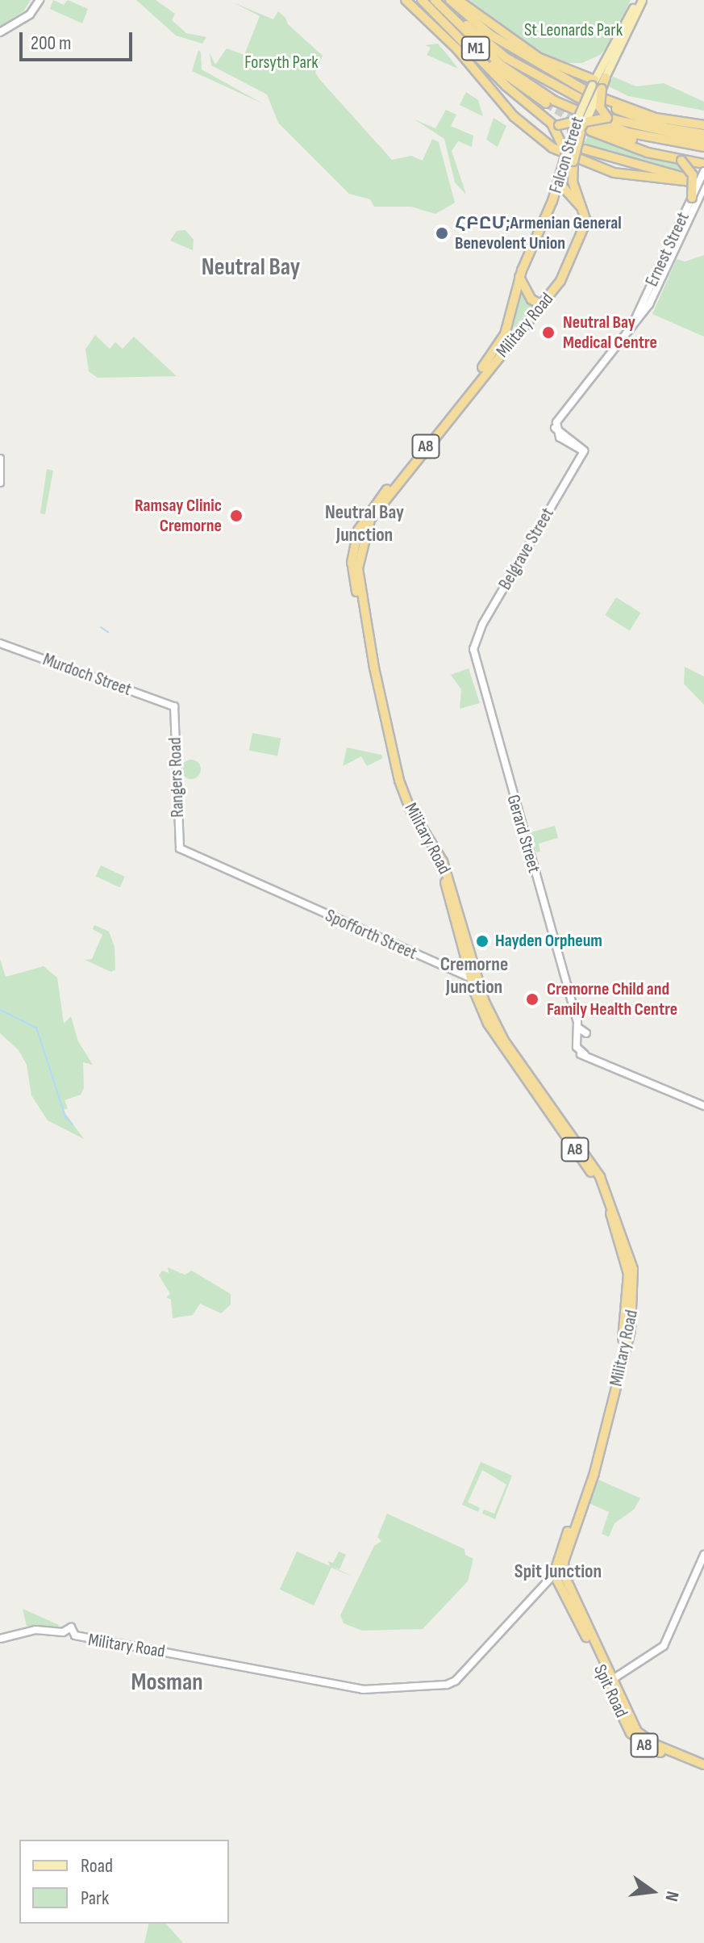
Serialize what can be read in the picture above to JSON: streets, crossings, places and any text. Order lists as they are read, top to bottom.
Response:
{
  "streets": {
    "highway": [
      "M1",
      "Falcon Street",
      "Military Road",
      "A8",
      "Spit Road"
    ],
    "main road": [
      "Ernest Street",
      "Belgrave Street",
      "Murdoch Street",
      "Rangers Road",
      "Gerard Street",
      "Spofforth Street"
    ]
  },
  "crossings": [
    ["M1", "Falcon Street"],
    ["Falcon Street", "Military Road"],
    ["Falcon Street", "A8"],
    ["Military Road", "A8"],
    ["Military Road", "Spofforth Street"],
    ["Military Road", "Spit Road"],
    ["Belgrave Street", "Gerard Street"],
    ["Murdoch Street", "Rangers Road"],
    ["Rangers Road", "Spofforth Street"]
  ],
  "districts": [
    "Neutral Bay",
    "Neutral Bay Junction",
    "Cremorne Junction",
    "Spit Junction",
    "Mosman"
  ],
  "parks": ["St Leonards Park", "Forsyth Park"],
  "places": [
    "ՀԲԸՄ;Armenian General Benevolent Union",
    "Neutral Bay Medical Centre",
    "Ramsay Clinic Cremorne",
    "Hayden Orpheum",
    "Cremorne Child and Family Health Centre"
  ],
  "legend": ["Road", "Park"],
  "scale_bar": "200 m",
  "north": "right"
}
